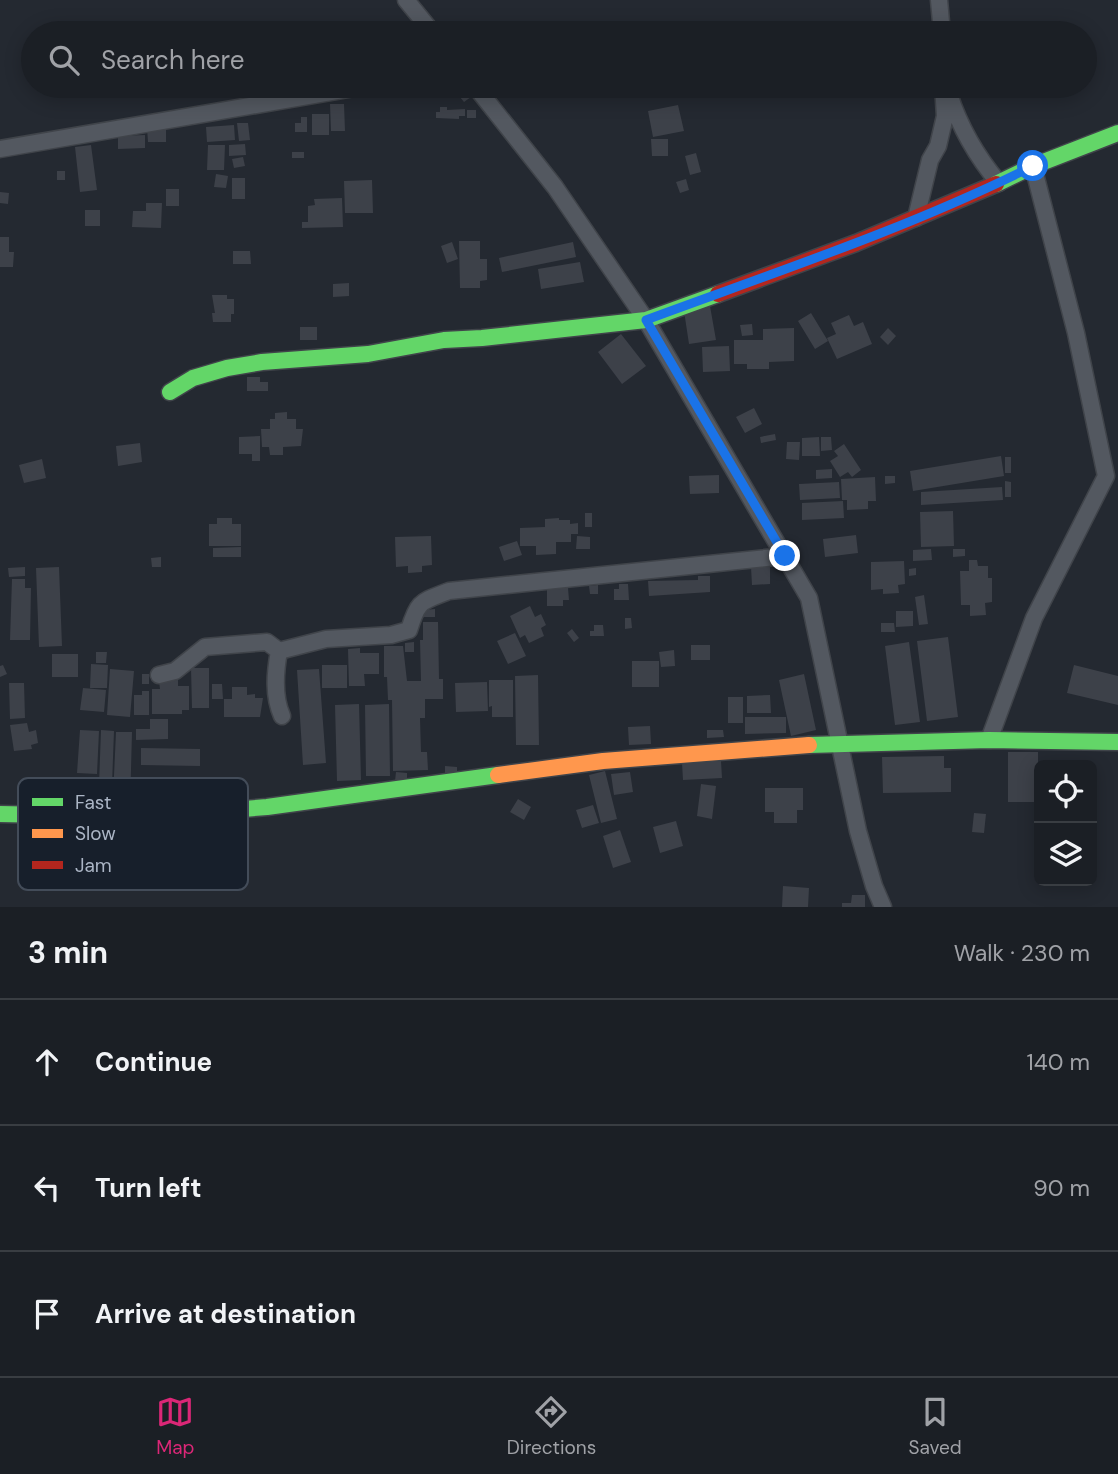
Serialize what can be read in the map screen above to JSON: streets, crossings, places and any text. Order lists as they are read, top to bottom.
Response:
{
  "legend": ["Fast", "Slow", "Jam"],
  "page": {
    "search": "Search here",
    "heading": ["3 min", "Walk · 230 m"],
    "list": [
      ["Continue", "140 m"],
      ["Turn left", "90 m"],
      "Arrive at destination"
    ],
    "nav": ["Map", "Directions", "Saved"]
  }
}
